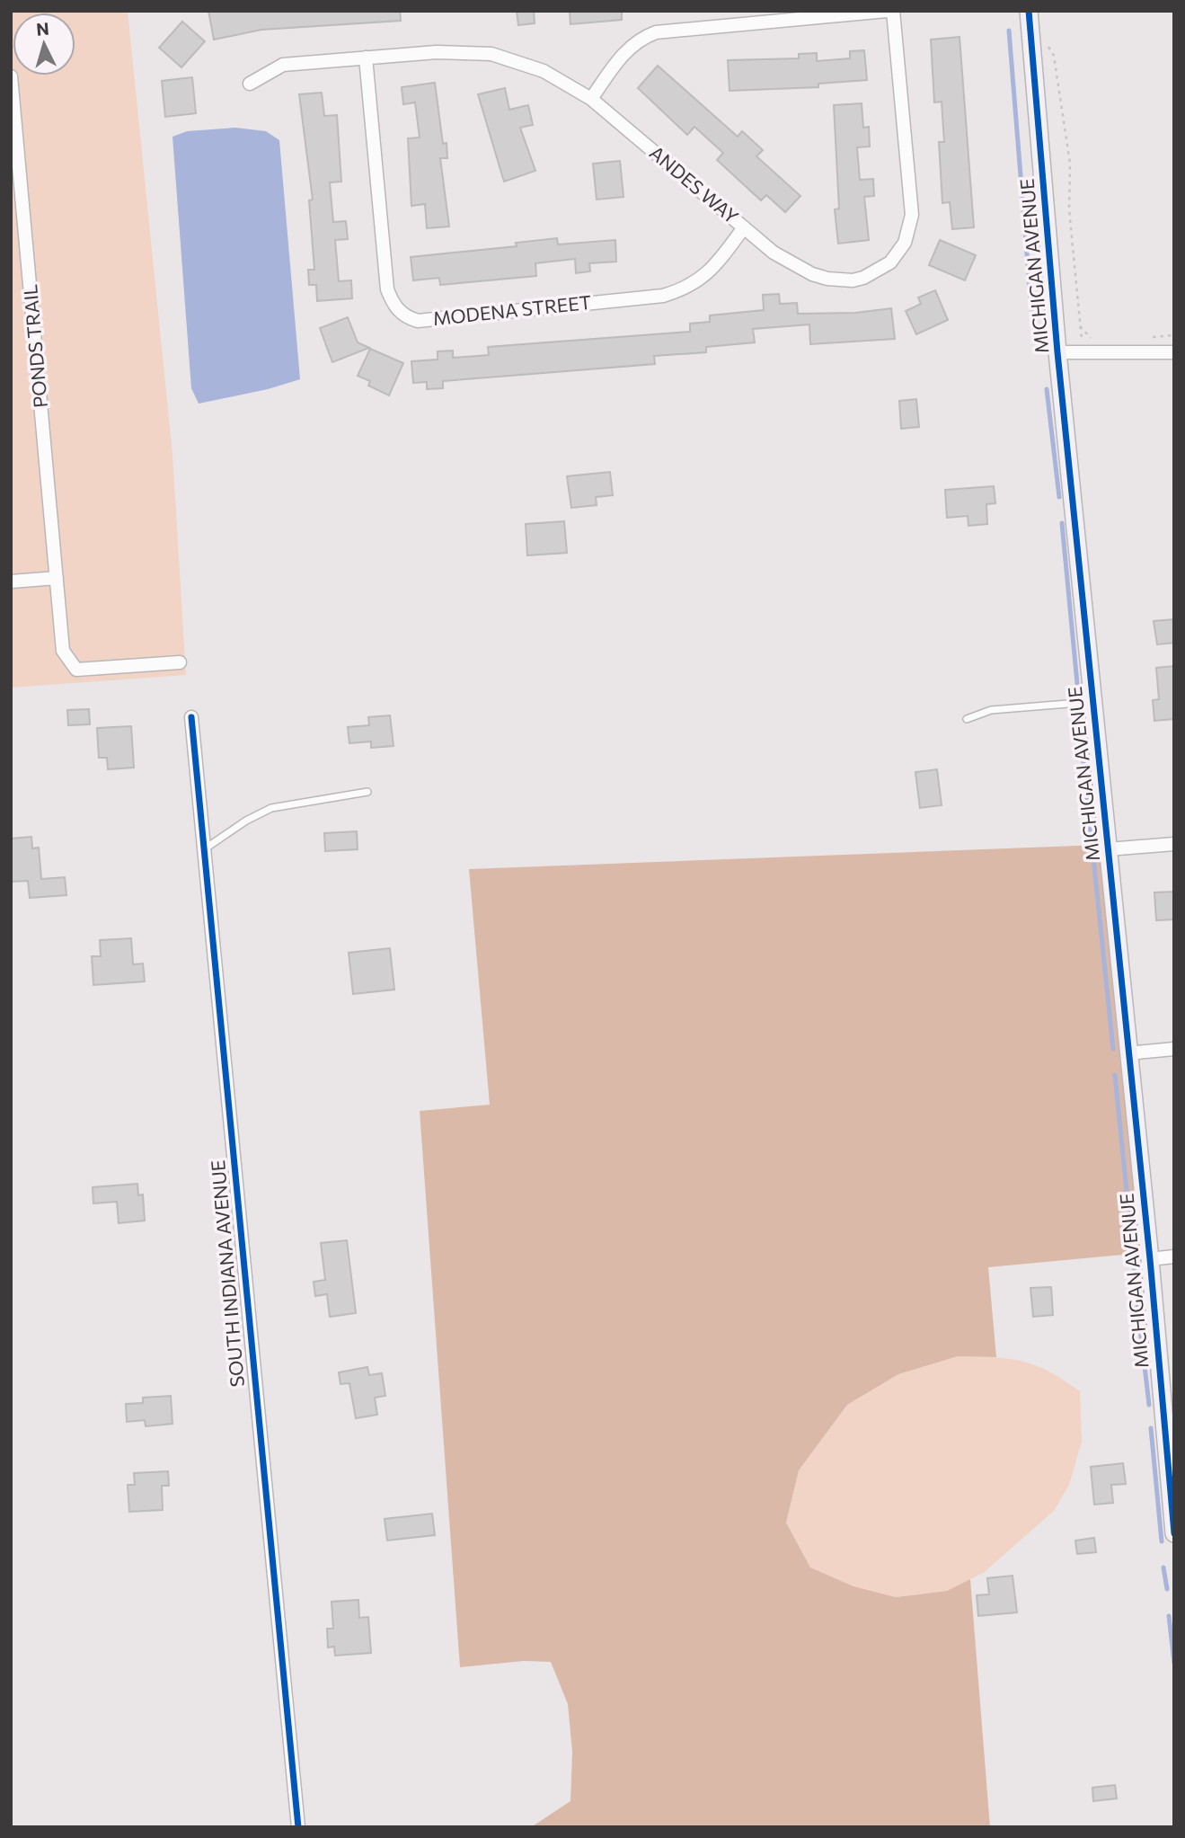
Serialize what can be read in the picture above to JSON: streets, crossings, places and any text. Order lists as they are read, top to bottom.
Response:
{
  "streets": {
    "street": [
      "ANDES WAY",
      "MICHIGAN AVENUE",
      "MODENA STREET",
      "PONDS TRAIL",
      "SOUTH INDIANA AVENUE"
    ]
  },
  "crossings": [
    ["ANDES WAY", "MODENA STREET"]
  ],
  "north": "top"
}
